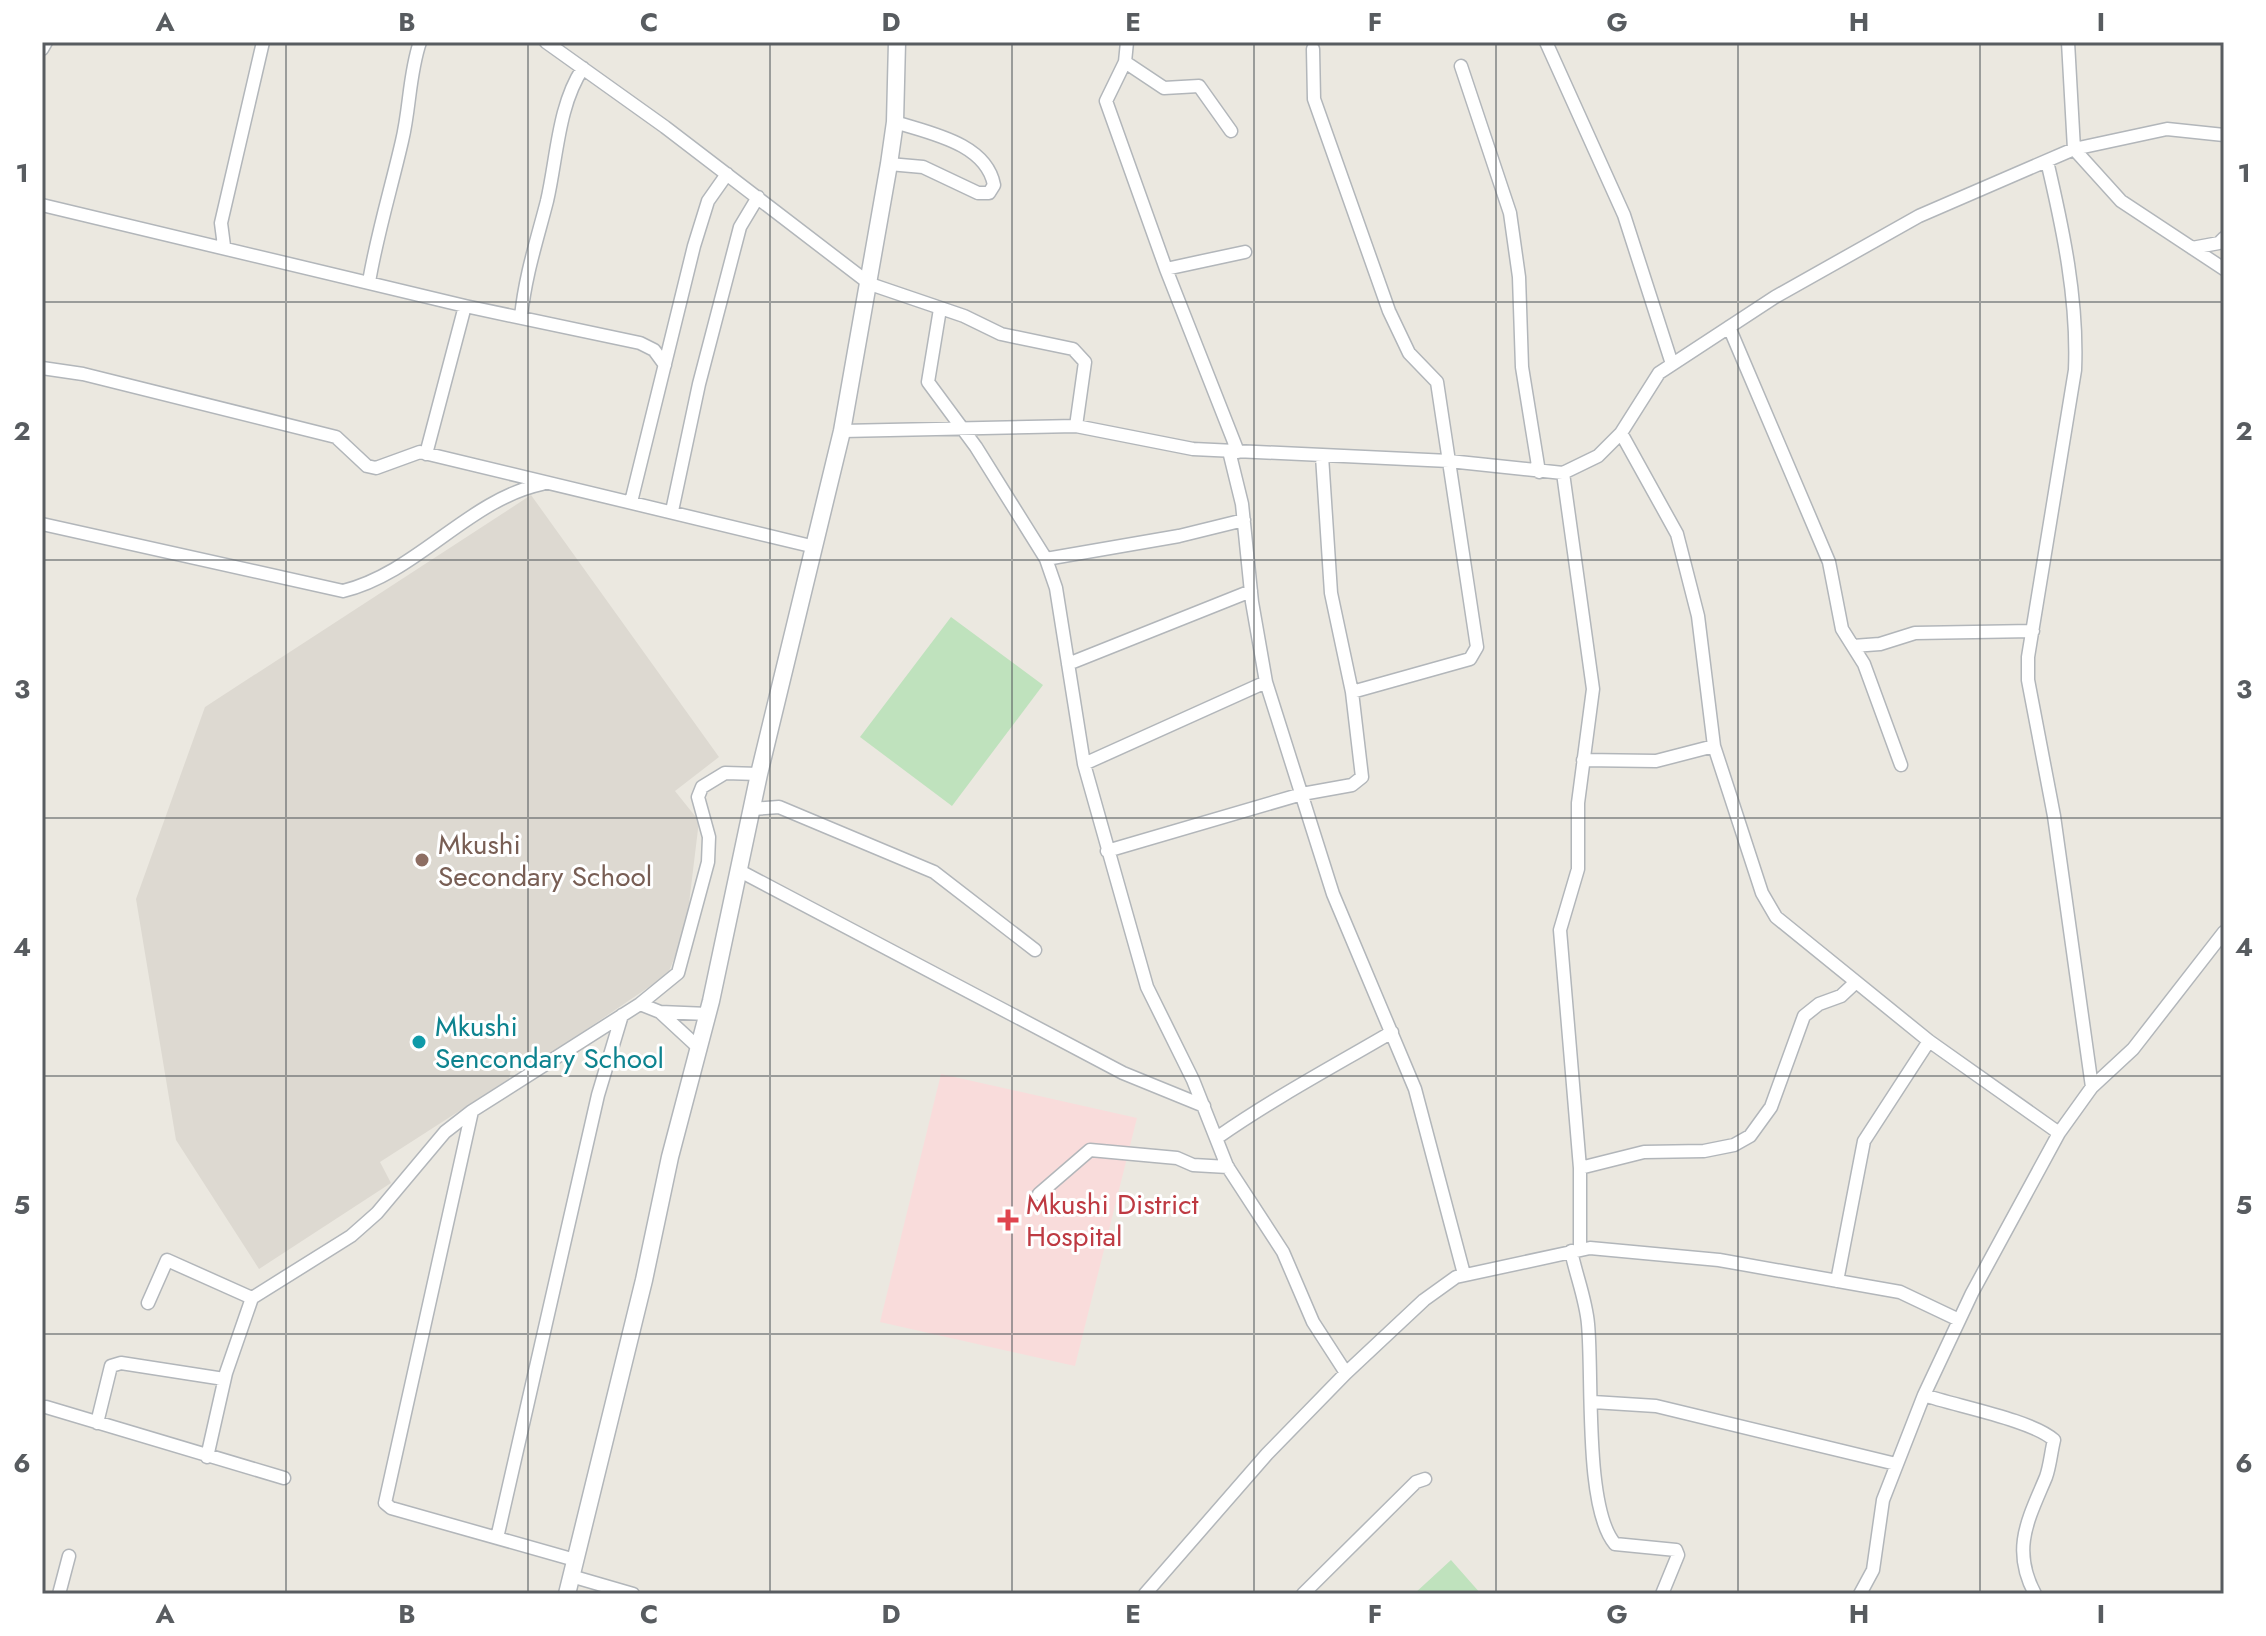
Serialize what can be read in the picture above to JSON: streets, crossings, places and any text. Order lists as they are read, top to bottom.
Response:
{
  "places": {
    "other": ["Mkushi Secondary School", "Mkushi Sencondary School"],
    "health": ["Mkushi District Hospital"]
  },
  "grid": {
    "columns": [
      "A",
      "B",
      "C",
      "D",
      "E",
      "F",
      "G",
      "H",
      "I"
    ],
    "rows": [
      "1",
      "2",
      "3",
      "4",
      "5",
      "6"
    ]
  }
}
